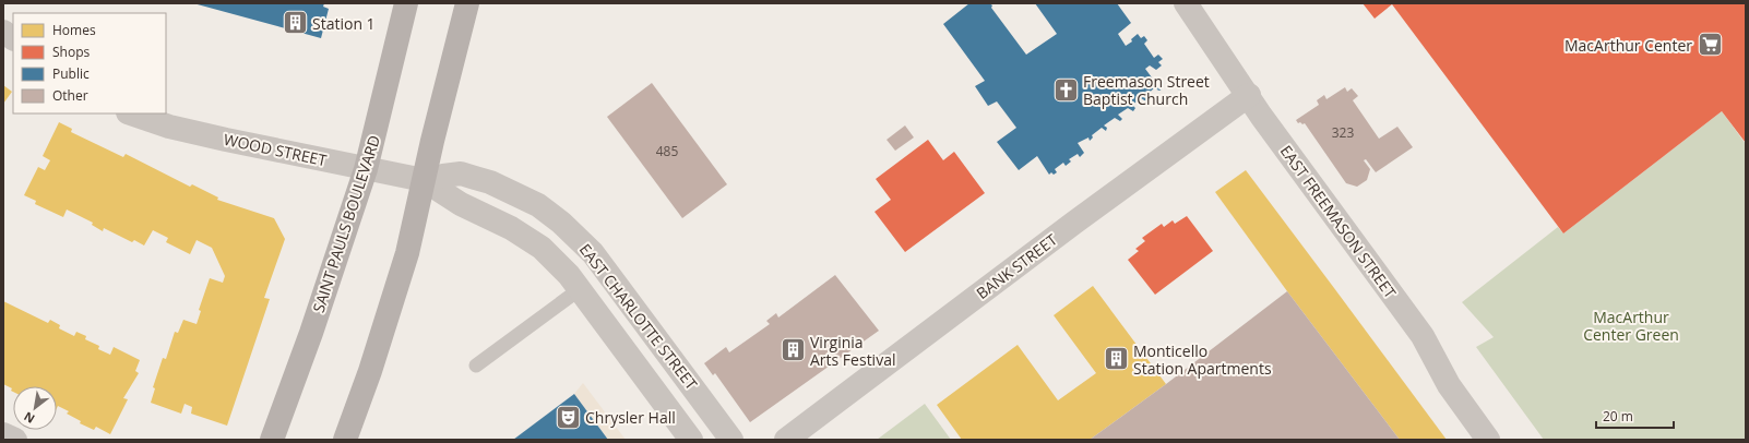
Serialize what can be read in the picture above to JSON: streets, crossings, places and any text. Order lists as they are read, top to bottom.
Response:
{
  "streets": {
    "main road": ["SAINT PAULS BOULEVARD"],
    "street": [
      "WOOD STREET",
      "EAST FREEMASON STREET",
      "BANK STREET",
      "EAST CHARLOTTE STREET"
    ]
  },
  "crossings": [
    ["WOOD STREET", "SAINT PAULS BOULEVARD"],
    ["WOOD STREET", "EAST CHARLOTTE STREET"],
    ["EAST FREEMASON STREET", "BANK STREET"]
  ],
  "parks": ["MacArthur Center Green"],
  "places": {
    "building": ["Station 1", "Virginia Arts Festival", "Monticello Station Apartments"],
    "supermarket": ["MacArthur Center"],
    "church": ["Freemason Street Baptist Church"],
    "theatre": ["Chrysler Hall"]
  },
  "house_numbers": ["323", "485"],
  "legend": [
    "Homes",
    "Shops",
    "Public",
    "Other"
  ],
  "scale_bar": "20 m",
  "north": "bottom left"
}
